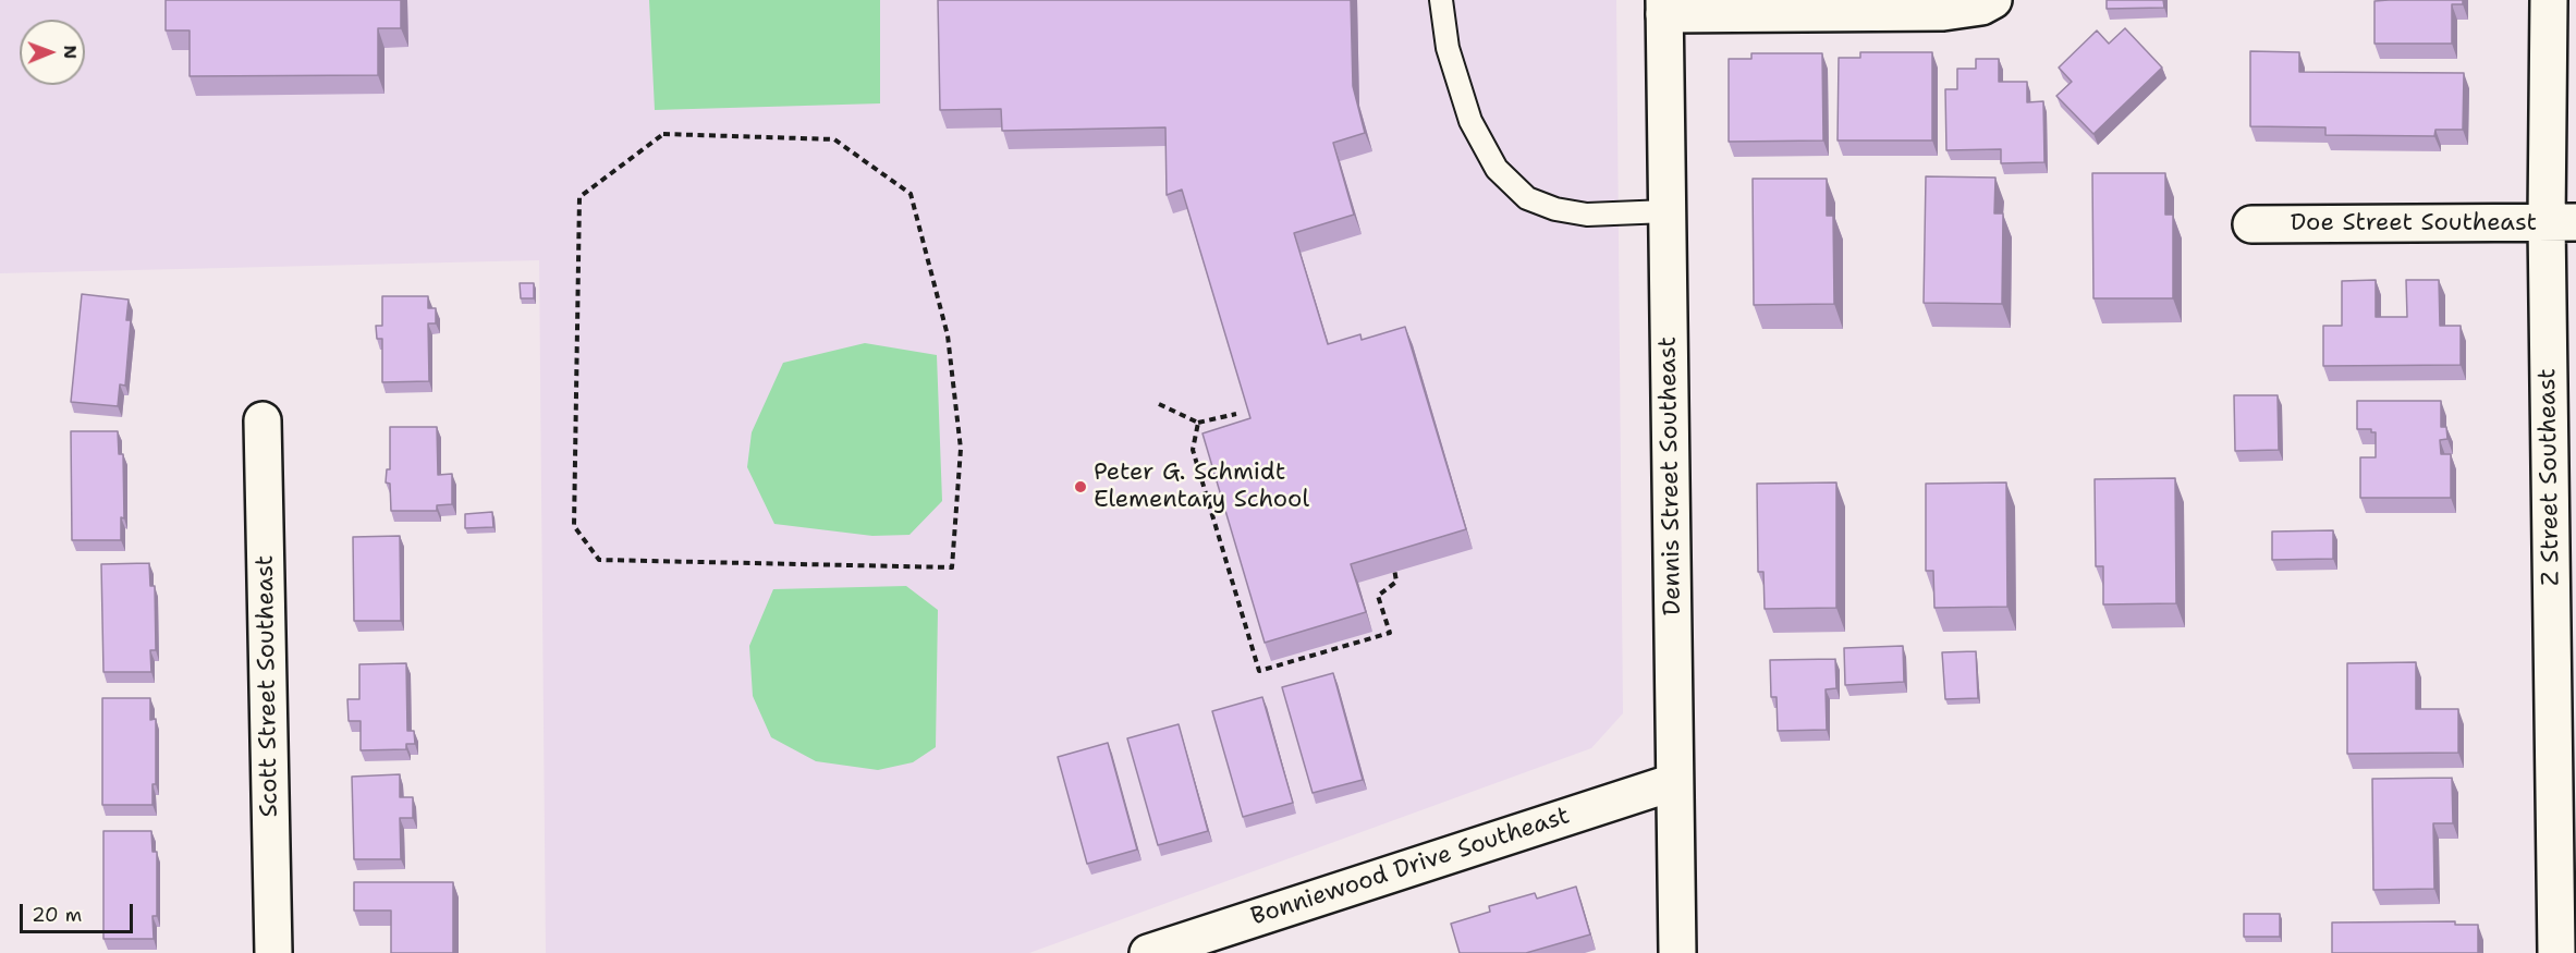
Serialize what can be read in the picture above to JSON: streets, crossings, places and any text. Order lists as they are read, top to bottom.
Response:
{
  "streets": {
    "street": [
      "Doe Street Southeast",
      "Dennis Street Southeast",
      "Z Street Southeast",
      "Scott Street Southeast",
      "Bonniewood Drive Southeast"
    ]
  },
  "crossings": [
    ["Doe Street Southeast", "Z Street Southeast"],
    ["Dennis Street Southeast", "Bonniewood Drive Southeast"]
  ],
  "places": ["Peter G. Schmidt Elementary School"],
  "scale_bar": "20 m",
  "north": "right"
}
